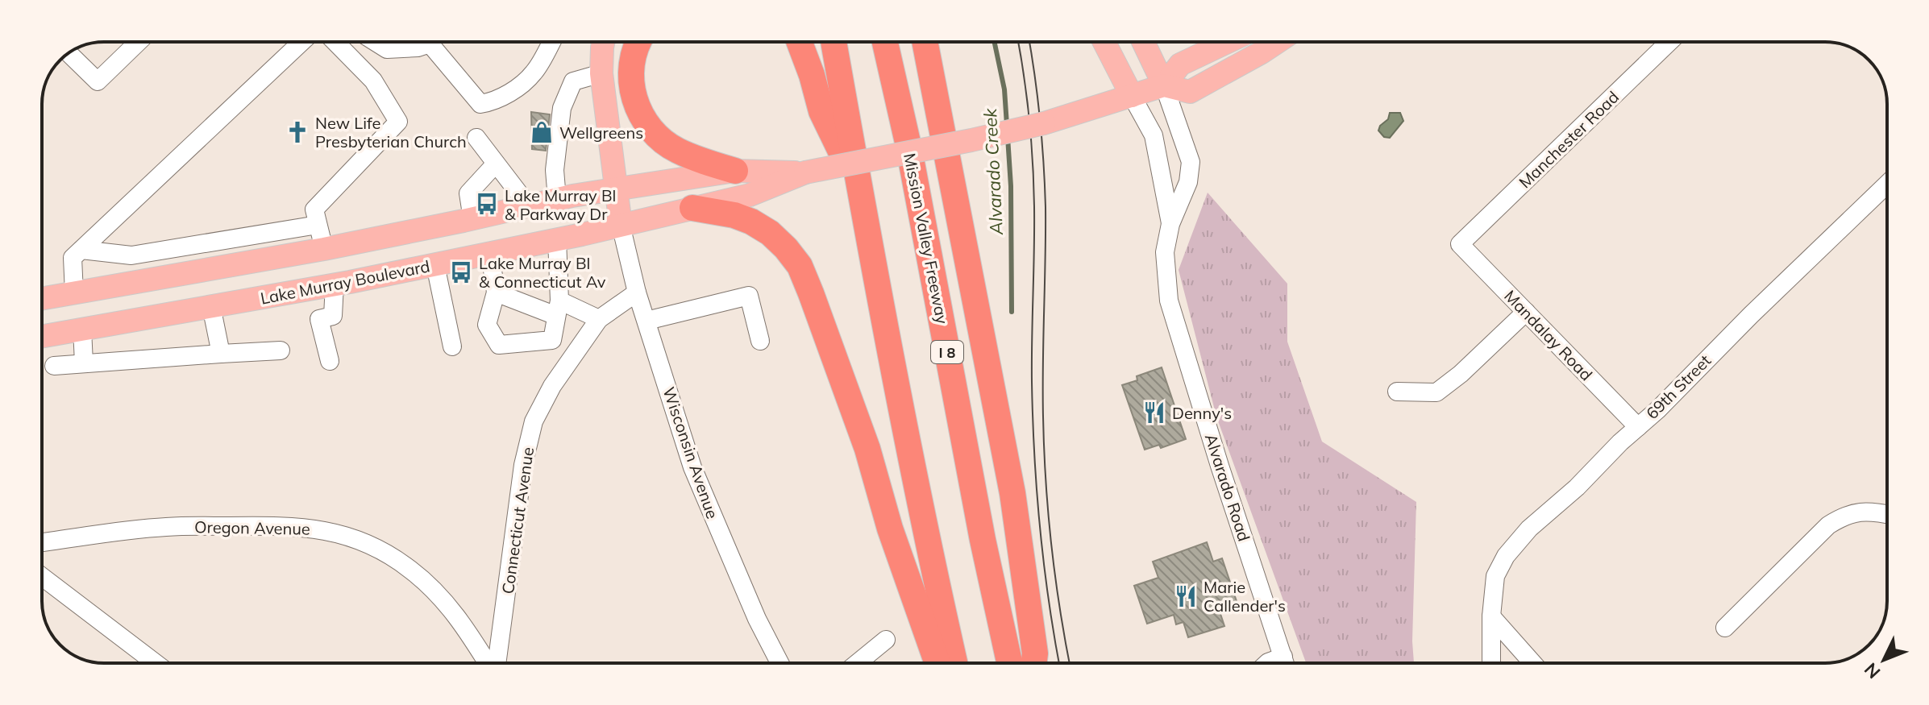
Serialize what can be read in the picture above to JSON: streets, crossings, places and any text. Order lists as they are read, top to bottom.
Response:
{
  "streets": {
    "highway": ["Mission Valley Freeway", "I 8"],
    "main road": ["Lake Murray Boulevard", "Alvarado Road"],
    "street": [
      "Manchester Road",
      "Mandalay Road",
      "69th Street",
      "Wisconsin Avenue",
      "Connecticut Avenue",
      "Oregon Avenue"
    ]
  },
  "crossings": [
    ["Manchester Road", "Mandalay Road"],
    ["Lake Murray Boulevard", "Wisconsin Avenue"],
    ["Lake Murray Boulevard", "Alvarado Road"],
    ["Mandalay Road", "69th Street"],
    ["Wisconsin Avenue", "Connecticut Avenue"]
  ],
  "water": ["Alvarado Creek"],
  "places": {
    "church": ["New Life Presbyterian Church"],
    "shop": ["Wellgreens"],
    "bus stop": ["Lake Murray Bl & Parkway Dr", "Lake Murray Bl & Connecticut Av"],
    "restaurant": ["Denny's", "Marie Callender's"]
  },
  "north": "bottom left"
}
